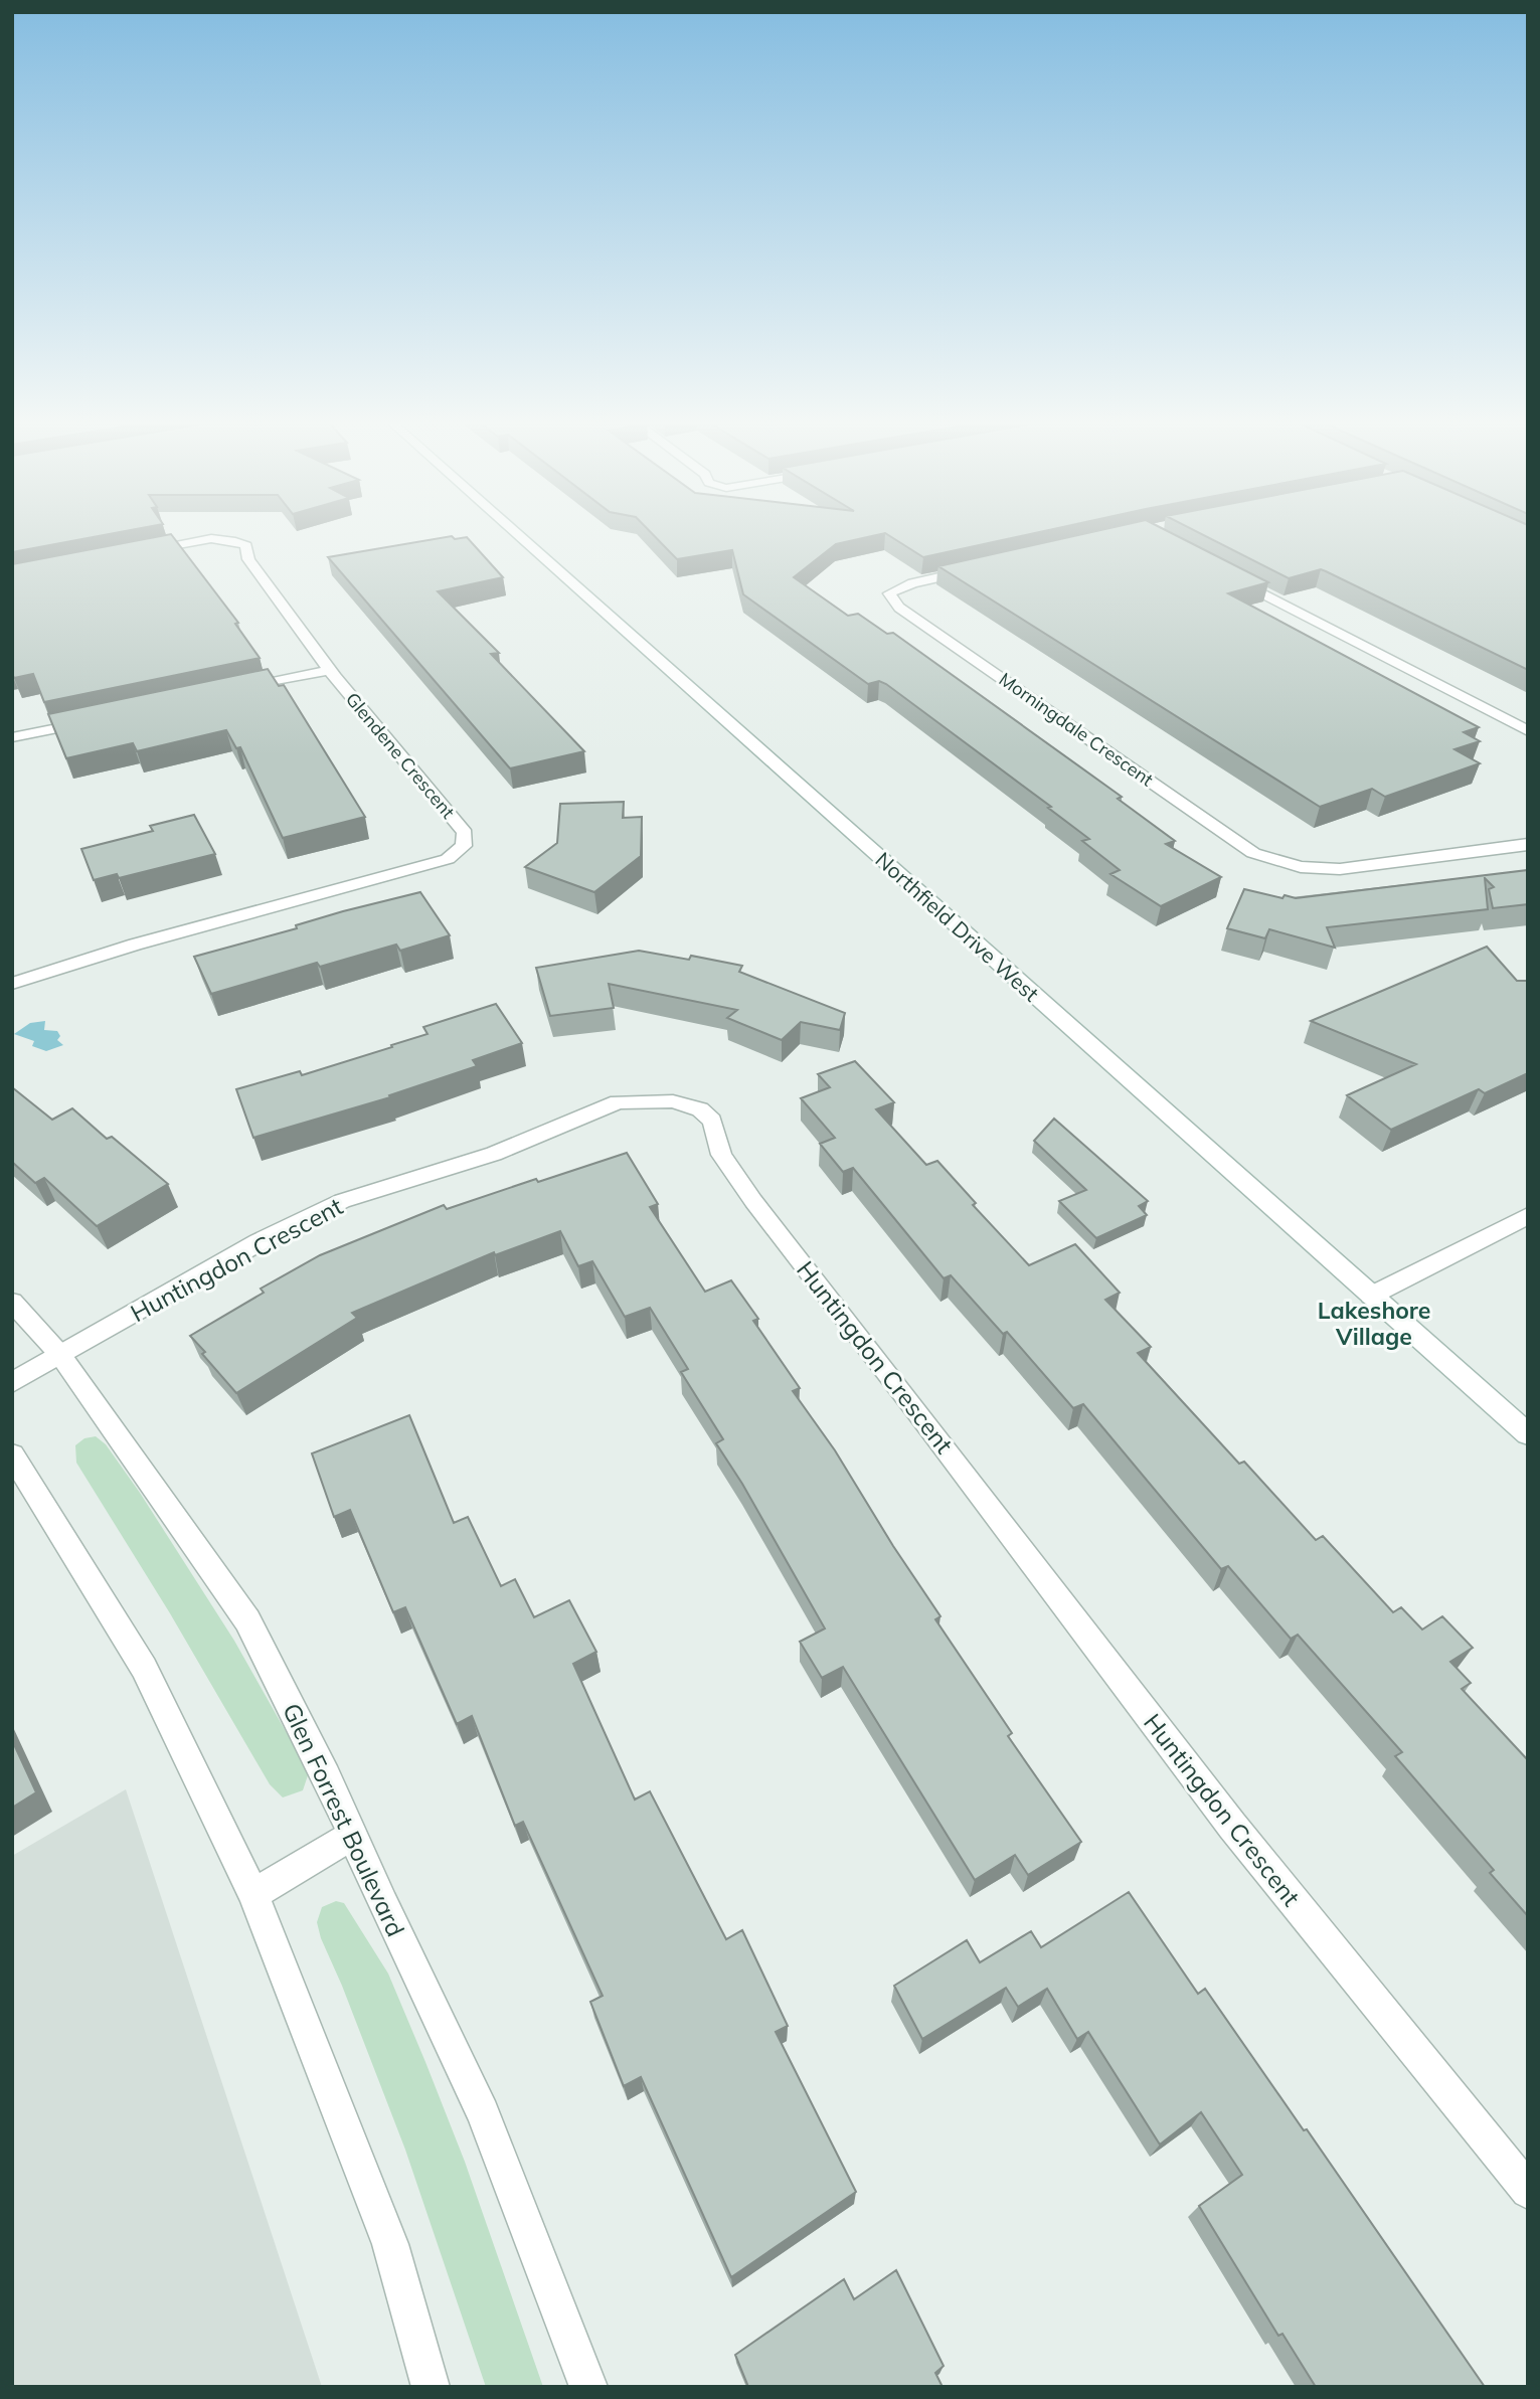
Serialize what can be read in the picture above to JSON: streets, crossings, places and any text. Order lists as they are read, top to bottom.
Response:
{
  "streets": {
    "street": [
      "Morningdale Crescent",
      "Glendene Crescent",
      "Northfield Drive West",
      "Huntingdon Crescent",
      "Glen Forrest Boulevard"
    ]
  },
  "crossings": [
    ["Huntingdon Crescent", "Glen Forrest Boulevard"]
  ],
  "districts": ["Lakeshore Village"]
}
